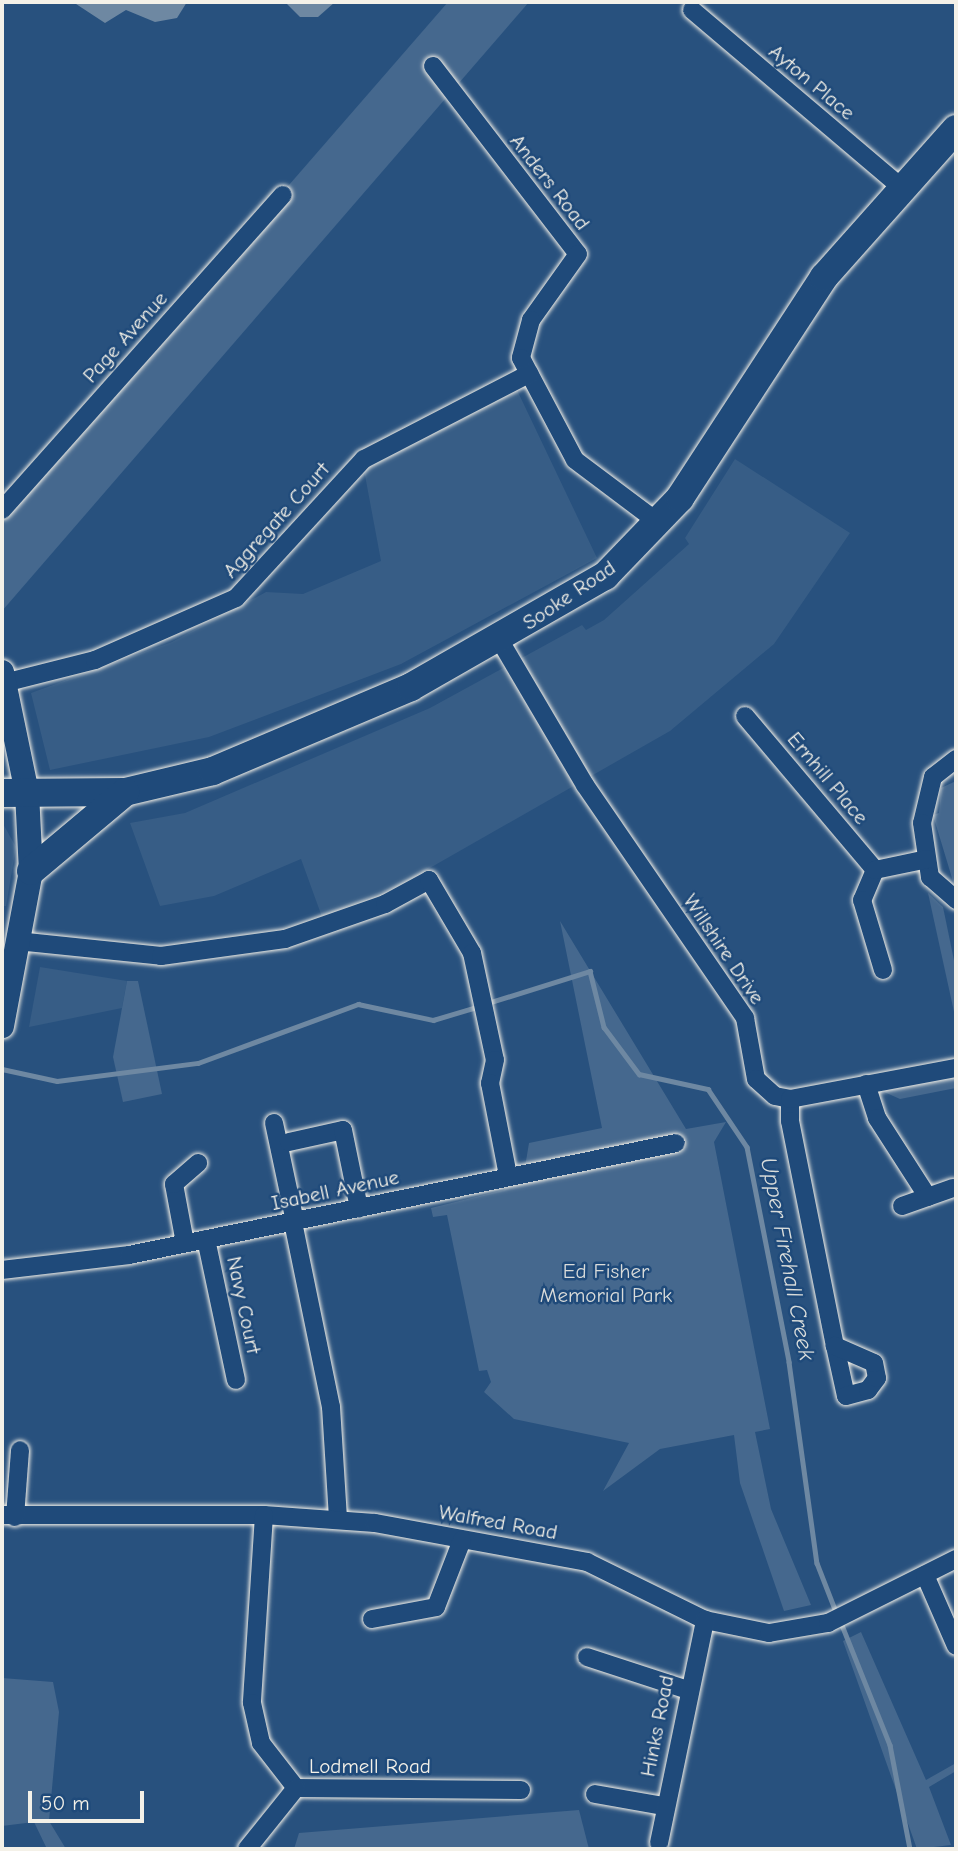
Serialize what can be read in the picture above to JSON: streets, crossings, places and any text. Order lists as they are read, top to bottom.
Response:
{
  "streets": {
    "main road": ["Sooke Road"],
    "street": [
      "Ayton Place",
      "Anders Road",
      "Page Avenue",
      "Aggregate Court",
      "Ernhill Place",
      "Willshire Drive",
      "Isabell Avenue",
      "Navy Court",
      "Walfred Road",
      "Hinks Road",
      "Lodmell Road"
    ]
  },
  "crossings": [
    ["Ayton Place", "Sooke Road"],
    ["Anders Road", "Aggregate Court"],
    ["Anders Road", "Sooke Road"],
    ["Sooke Road", "Willshire Drive"],
    ["Isabell Avenue", "Navy Court"],
    ["Walfred Road", "Hinks Road"],
    ["Walfred Road", "Lodmell Road"]
  ],
  "water": ["Upper Firehall Creek"],
  "parks": ["Ed Fisher Memorial Park"],
  "scale_bar": "50 m"
}
